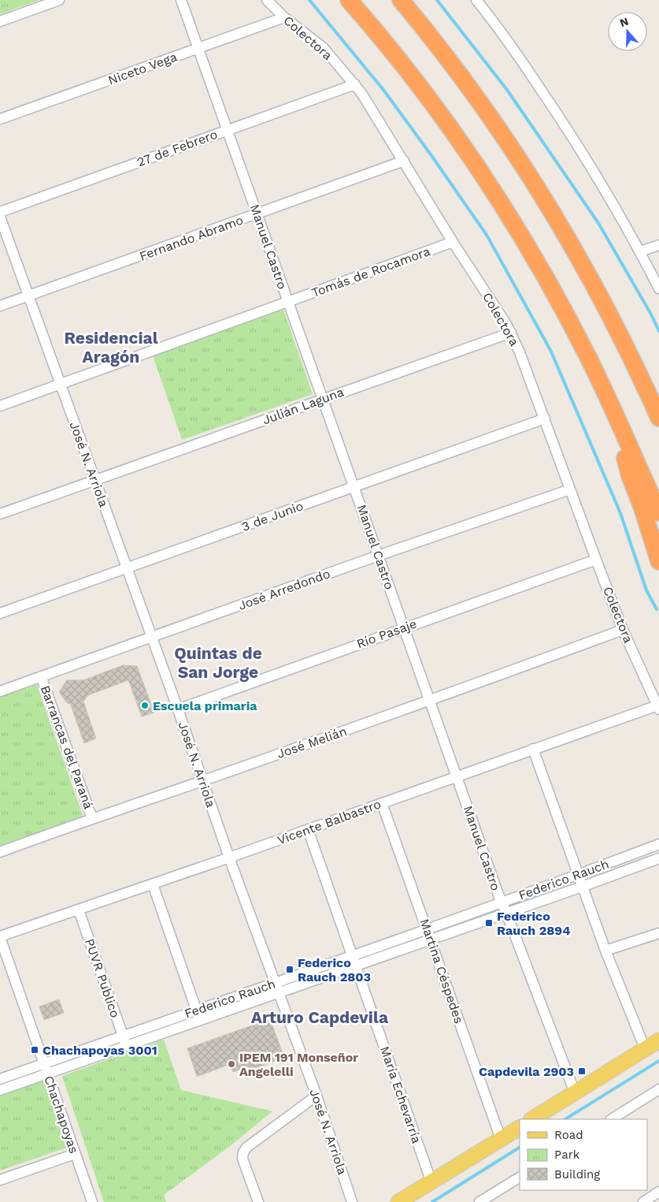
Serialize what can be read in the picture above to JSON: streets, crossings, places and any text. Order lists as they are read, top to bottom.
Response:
{
  "streets": {
    "street": [
      "Colectora",
      "Niceto Vega",
      "27 de Febrero",
      "Fernando Abramo",
      "Manuel Castro",
      "Tomás de Rocamora",
      "Julián Laguna",
      "José N. Arriola",
      "3 de Junio",
      "José Arredondo",
      "Río Pasaje",
      "José Melián",
      "Barrancas del Paraná",
      "Vicente Balbastro",
      "Federico Rauch",
      "Martina Céspedes",
      "PUVR Publico",
      "María Echevarría",
      "Chachapoyas"
    ]
  },
  "crossings": [
    ["Colectora", "Niceto Vega"],
    ["Colectora", "27 de Febrero"],
    ["Colectora", "Fernando Abramo"],
    ["Colectora", "Tomás de Rocamora"],
    ["Colectora", "Julián Laguna"],
    ["Colectora", "3 de Junio"],
    ["Colectora", "José Arredondo"],
    ["Colectora", "Río Pasaje"],
    ["Colectora", "José Melián"],
    ["Colectora", "Vicente Balbastro"],
    ["Niceto Vega", "Manuel Castro"],
    ["27 de Febrero", "Manuel Castro"],
    ["Fernando Abramo", "Manuel Castro"],
    ["Fernando Abramo", "José N. Arriola"],
    ["Manuel Castro", "Tomás de Rocamora"],
    ["Manuel Castro", "Julián Laguna"],
    ["Manuel Castro", "3 de Junio"],
    ["Manuel Castro", "José Arredondo"],
    ["Manuel Castro", "Río Pasaje"],
    ["Manuel Castro", "José Melián"],
    ["Manuel Castro", "Vicente Balbastro"],
    ["Manuel Castro", "Federico Rauch"],
    ["Tomás de Rocamora", "José N. Arriola"],
    ["Julián Laguna", "José N. Arriola"],
    ["José N. Arriola", "3 de Junio"],
    ["José N. Arriola", "José Arredondo"],
    ["José N. Arriola", "Río Pasaje"],
    ["José N. Arriola", "José Melián"],
    ["José N. Arriola", "Vicente Balbastro"],
    ["José N. Arriola", "Federico Rauch"],
    ["José Arredondo", "Barrancas del Paraná"],
    ["José Melián", "Barrancas del Paraná"],
    ["Vicente Balbastro", "Martina Céspedes"],
    ["Vicente Balbastro", "PUVR Publico"],
    ["Vicente Balbastro", "María Echevarría"],
    ["Vicente Balbastro", "Chachapoyas"],
    ["Federico Rauch", "Martina Céspedes"],
    ["Federico Rauch", "PUVR Publico"],
    ["Federico Rauch", "María Echevarría"],
    ["Federico Rauch", "Chachapoyas"]
  ],
  "districts": ["Residencial Aragón", "Quintas de San Jorge", "Arturo Capdevila"],
  "places": {
    "other": ["Escuela primaria", "IPEM 191 Monseñor Angelelli"],
    "transit": [
      "Federico Rauch 2894",
      "Federico Rauch 2803",
      "Chachapoyas 3001",
      "Capdevila 2903"
    ]
  },
  "legend": ["Road", "Park", "Building"],
  "north": "top"
}
